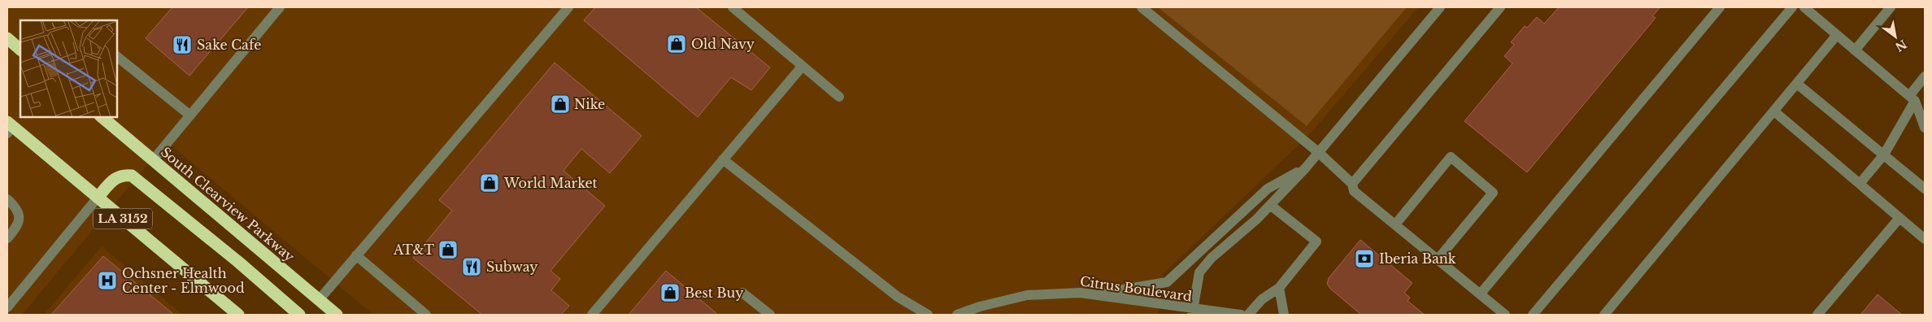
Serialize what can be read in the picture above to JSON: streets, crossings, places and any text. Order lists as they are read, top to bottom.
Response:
{
  "streets": {
    "highway": ["South Clearview Parkway", "LA 3152"],
    "street": ["Citrus Boulevard"]
  },
  "places": {
    "shop": [
      "Old Navy",
      "Nike",
      "World Market",
      "AT&T",
      "Best Buy"
    ],
    "restaurant": ["Sake Cafe", "Subway"],
    "bank": ["Iberia Bank"],
    "hospital": ["Ochsner Health Center - Elmwood"]
  },
  "north": "bottom right"
}
